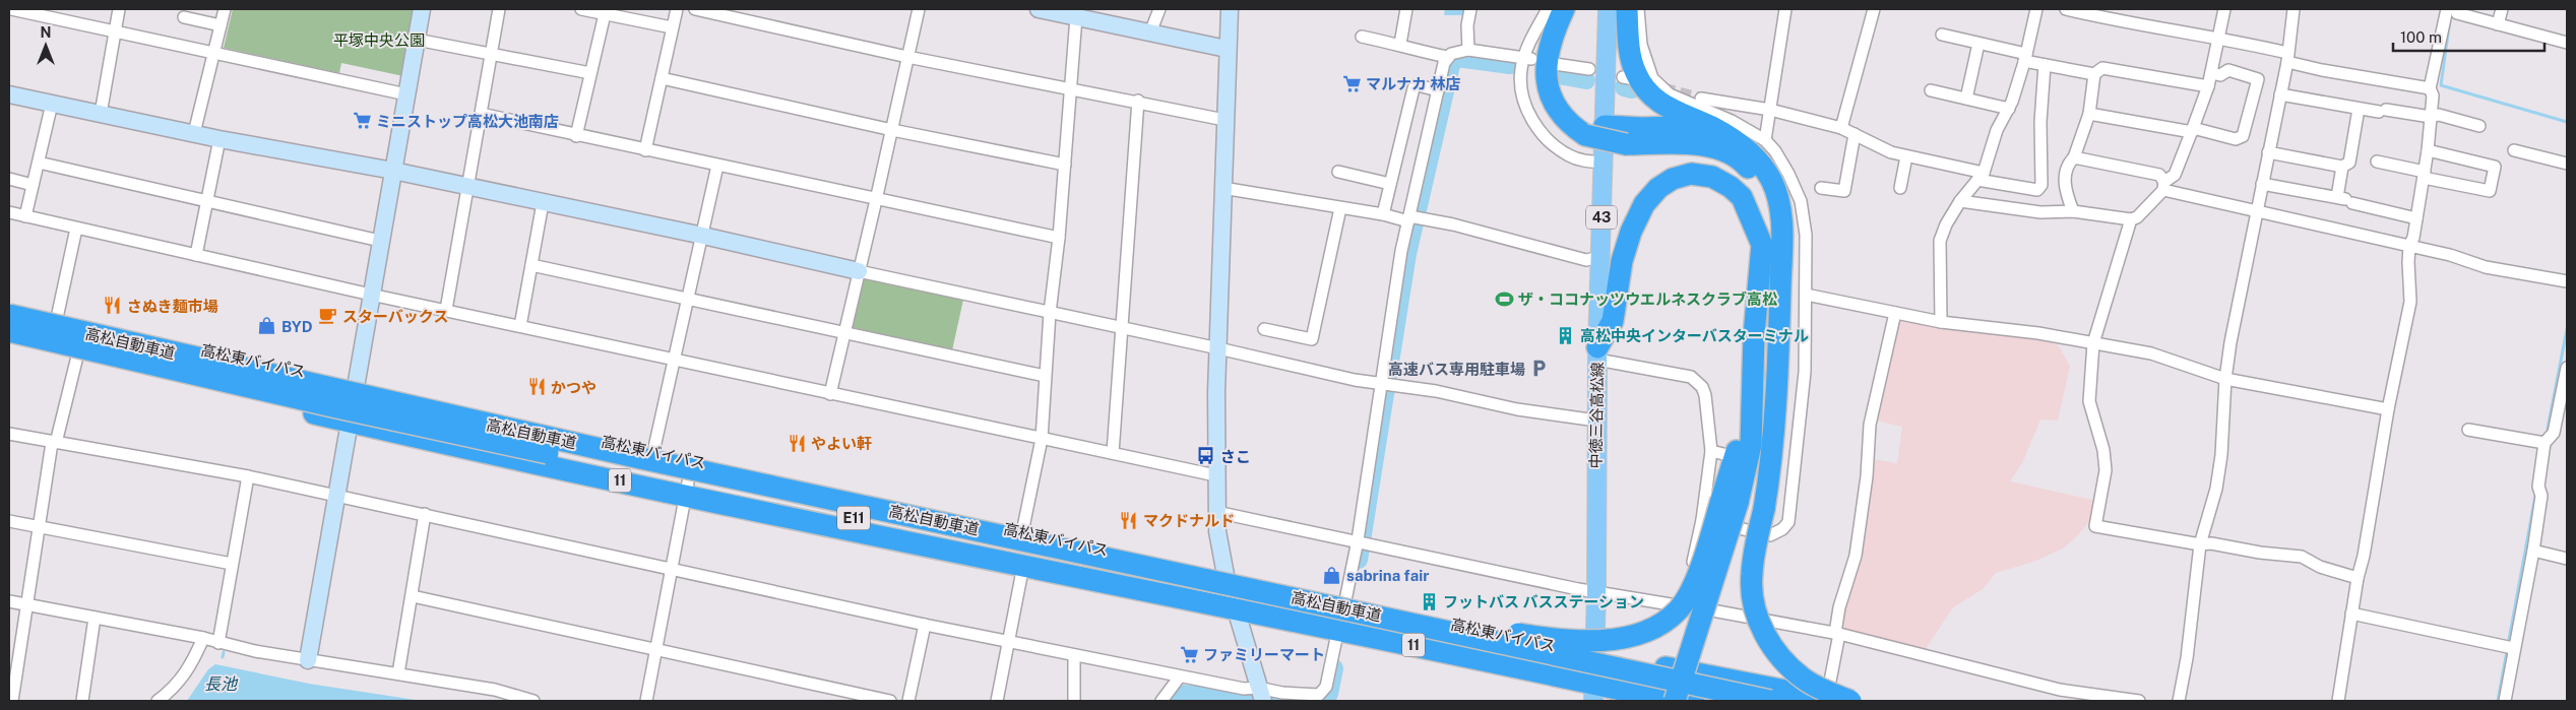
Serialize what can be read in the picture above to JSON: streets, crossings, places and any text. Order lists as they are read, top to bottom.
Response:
{
  "streets": {
    "highway": [
      "高松自動車道",
      "高松東バイパス",
      "11",
      "E11"
    ],
    "main road": ["43", "中徳三谷高松線"]
  },
  "crossings": [
    ["高松自動車道", "高松東バイパス"],
    ["高松東バイパス", "中徳三谷高松線"]
  ],
  "water": ["長池"],
  "parks": ["平塚中央公園"],
  "places": {
    "supermarket": ["マルナカ 林店", "ミニストップ高松大池南店", "ファミリーマート"],
    "sports": ["ザ・ココナッツウエルネスクラブ高松"],
    "restaurant": [
      "さぬき麺市場",
      "かつや",
      "やよい軒",
      "マクドナルド"
    ],
    "cafe": ["スターバックス"],
    "shop": ["BYD", "sabrina fair"],
    "building": ["高松中央インターバスターミナル", "フットバス バスステーション"],
    "parking": ["高速バス専用駐車場"],
    "bus stop": ["さこ"]
  },
  "scale_bar": "100 m",
  "north": "top"
}
